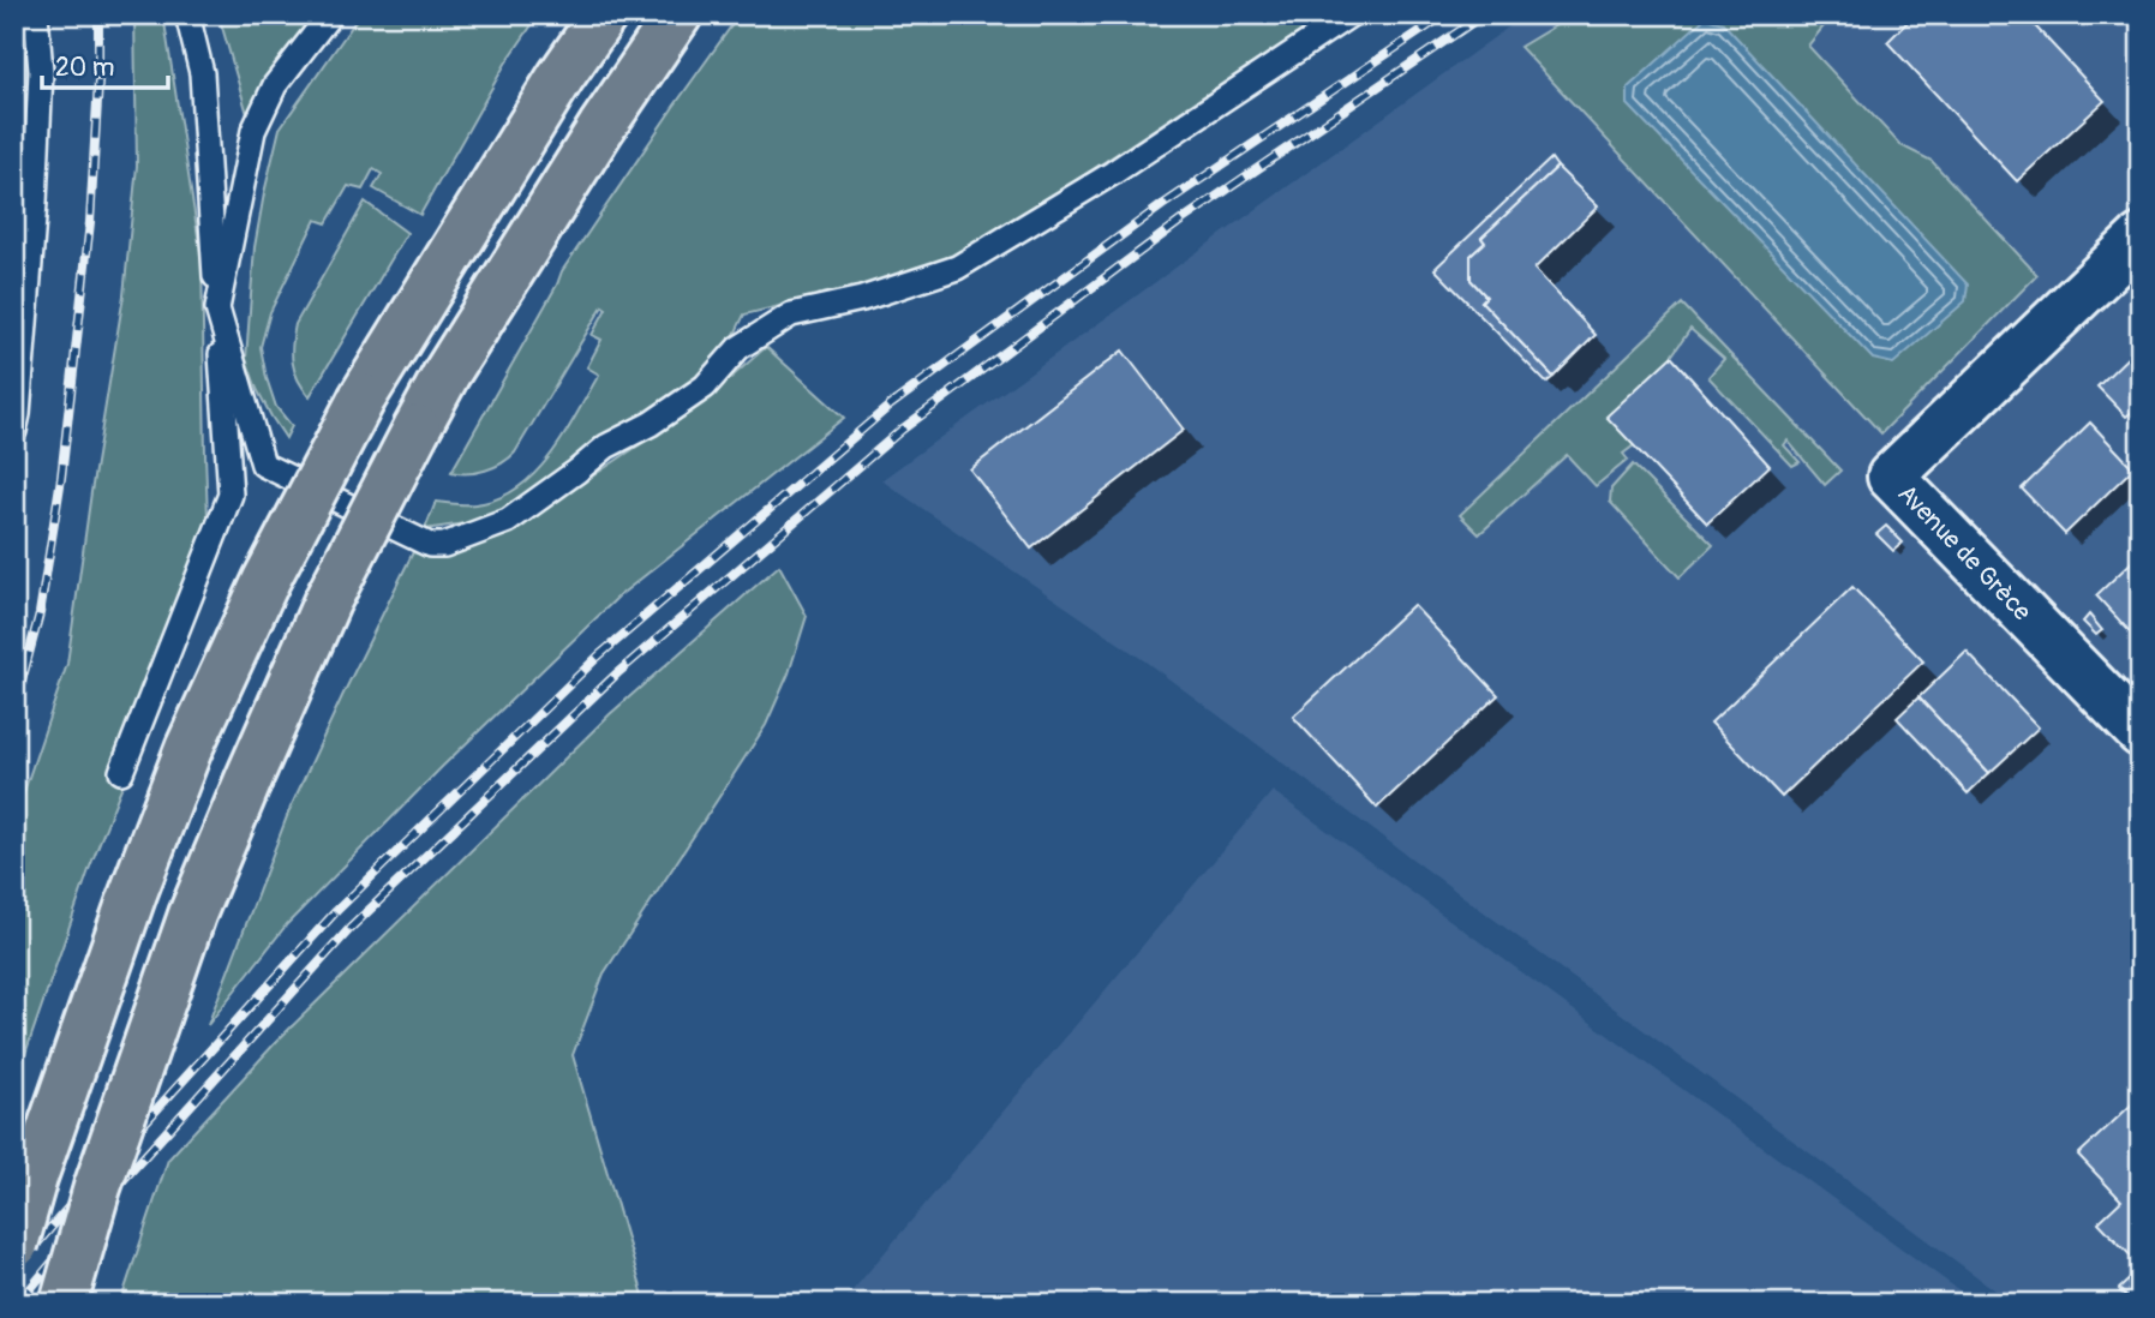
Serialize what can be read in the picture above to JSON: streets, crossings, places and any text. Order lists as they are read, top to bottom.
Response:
{
  "streets": {
    "street": ["Avenue de Grèce"]
  },
  "scale_bar": "20 m"
}
